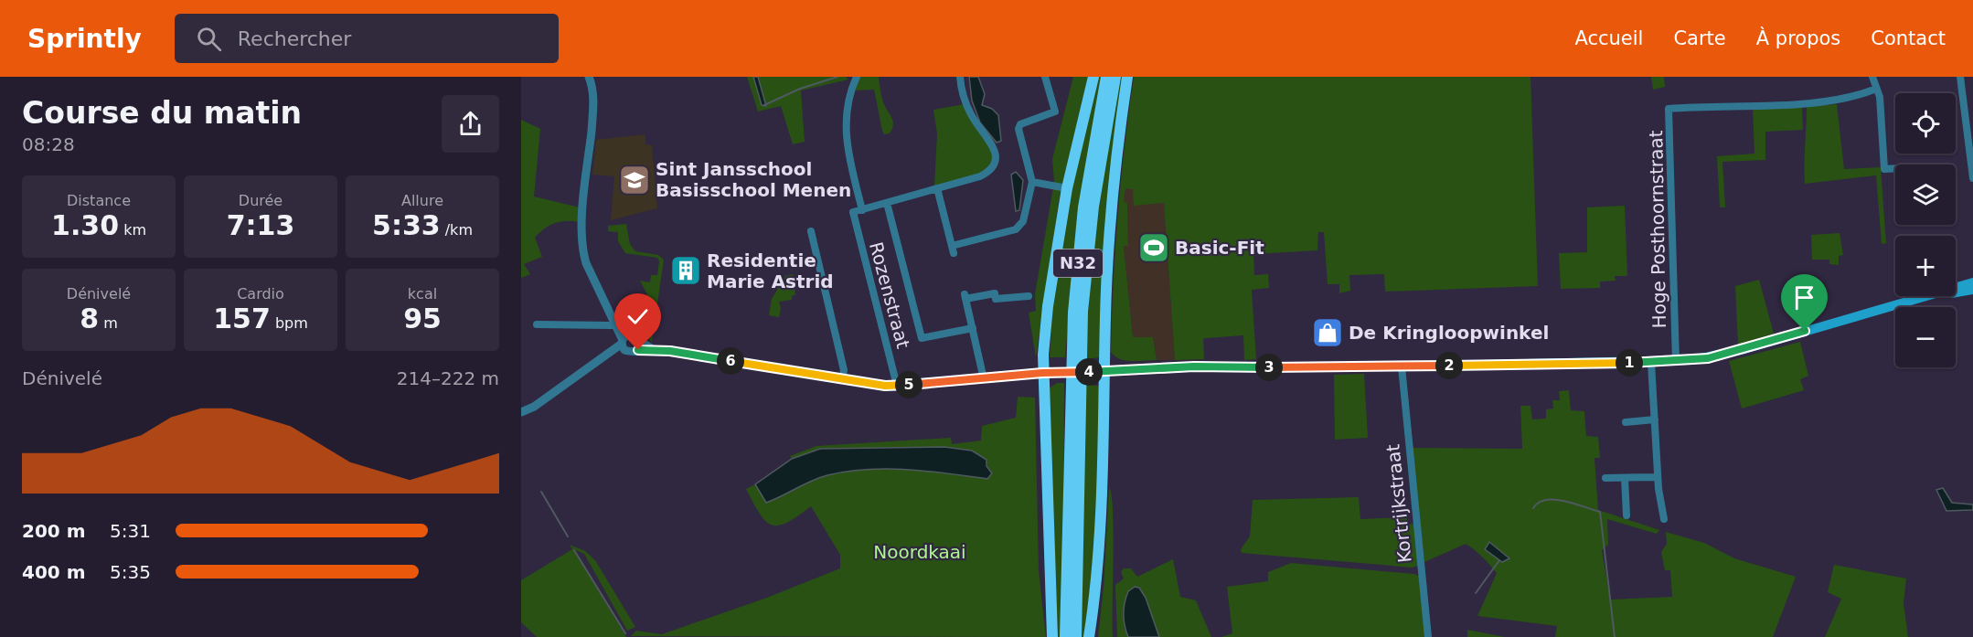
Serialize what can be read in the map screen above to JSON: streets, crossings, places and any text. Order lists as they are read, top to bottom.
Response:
{
  "streets": {
    "highway": ["N32"],
    "street": ["Hoge Posthoornstraat", "Rozenstraat", "Kortrijkstraat"]
  },
  "parks": ["Noordkaai"],
  "places": {
    "school or university": ["Sint Jansschool Basisschool Menen"],
    "sports": ["Basic-Fit"],
    "building": ["Residentie Marie Astrid"],
    "shop": ["De Kringloopwinkel"]
  },
  "page": {
    "header": "Sprintly",
    "search": "Rechercher",
    "nav": [
      "Accueil",
      "Carte",
      "À propos",
      "Contact"
    ],
    "heading": ["Course du matin", "08:28"],
    "map_buttons": ["+", "−"],
    "stats": [
      ["Distance", "1.30 km"],
      ["Durée", "7:13"],
      ["Allure", "5:33 /km"],
      ["Dénivelé", "8 m"],
      ["Cardio", "157 bpm"],
      ["kcal", "95"]
    ],
    "pins": [
      "6",
      "1",
      "2",
      "3",
      "4",
      "5"
    ],
    "chart": ["Dénivelé", "214–222 m"],
    "list": [
      {
        "name": "200 m",
        "note": "5:31"
      },
      {
        "name": "400 m",
        "note": "5:35"
      }
    ]
  }
}
